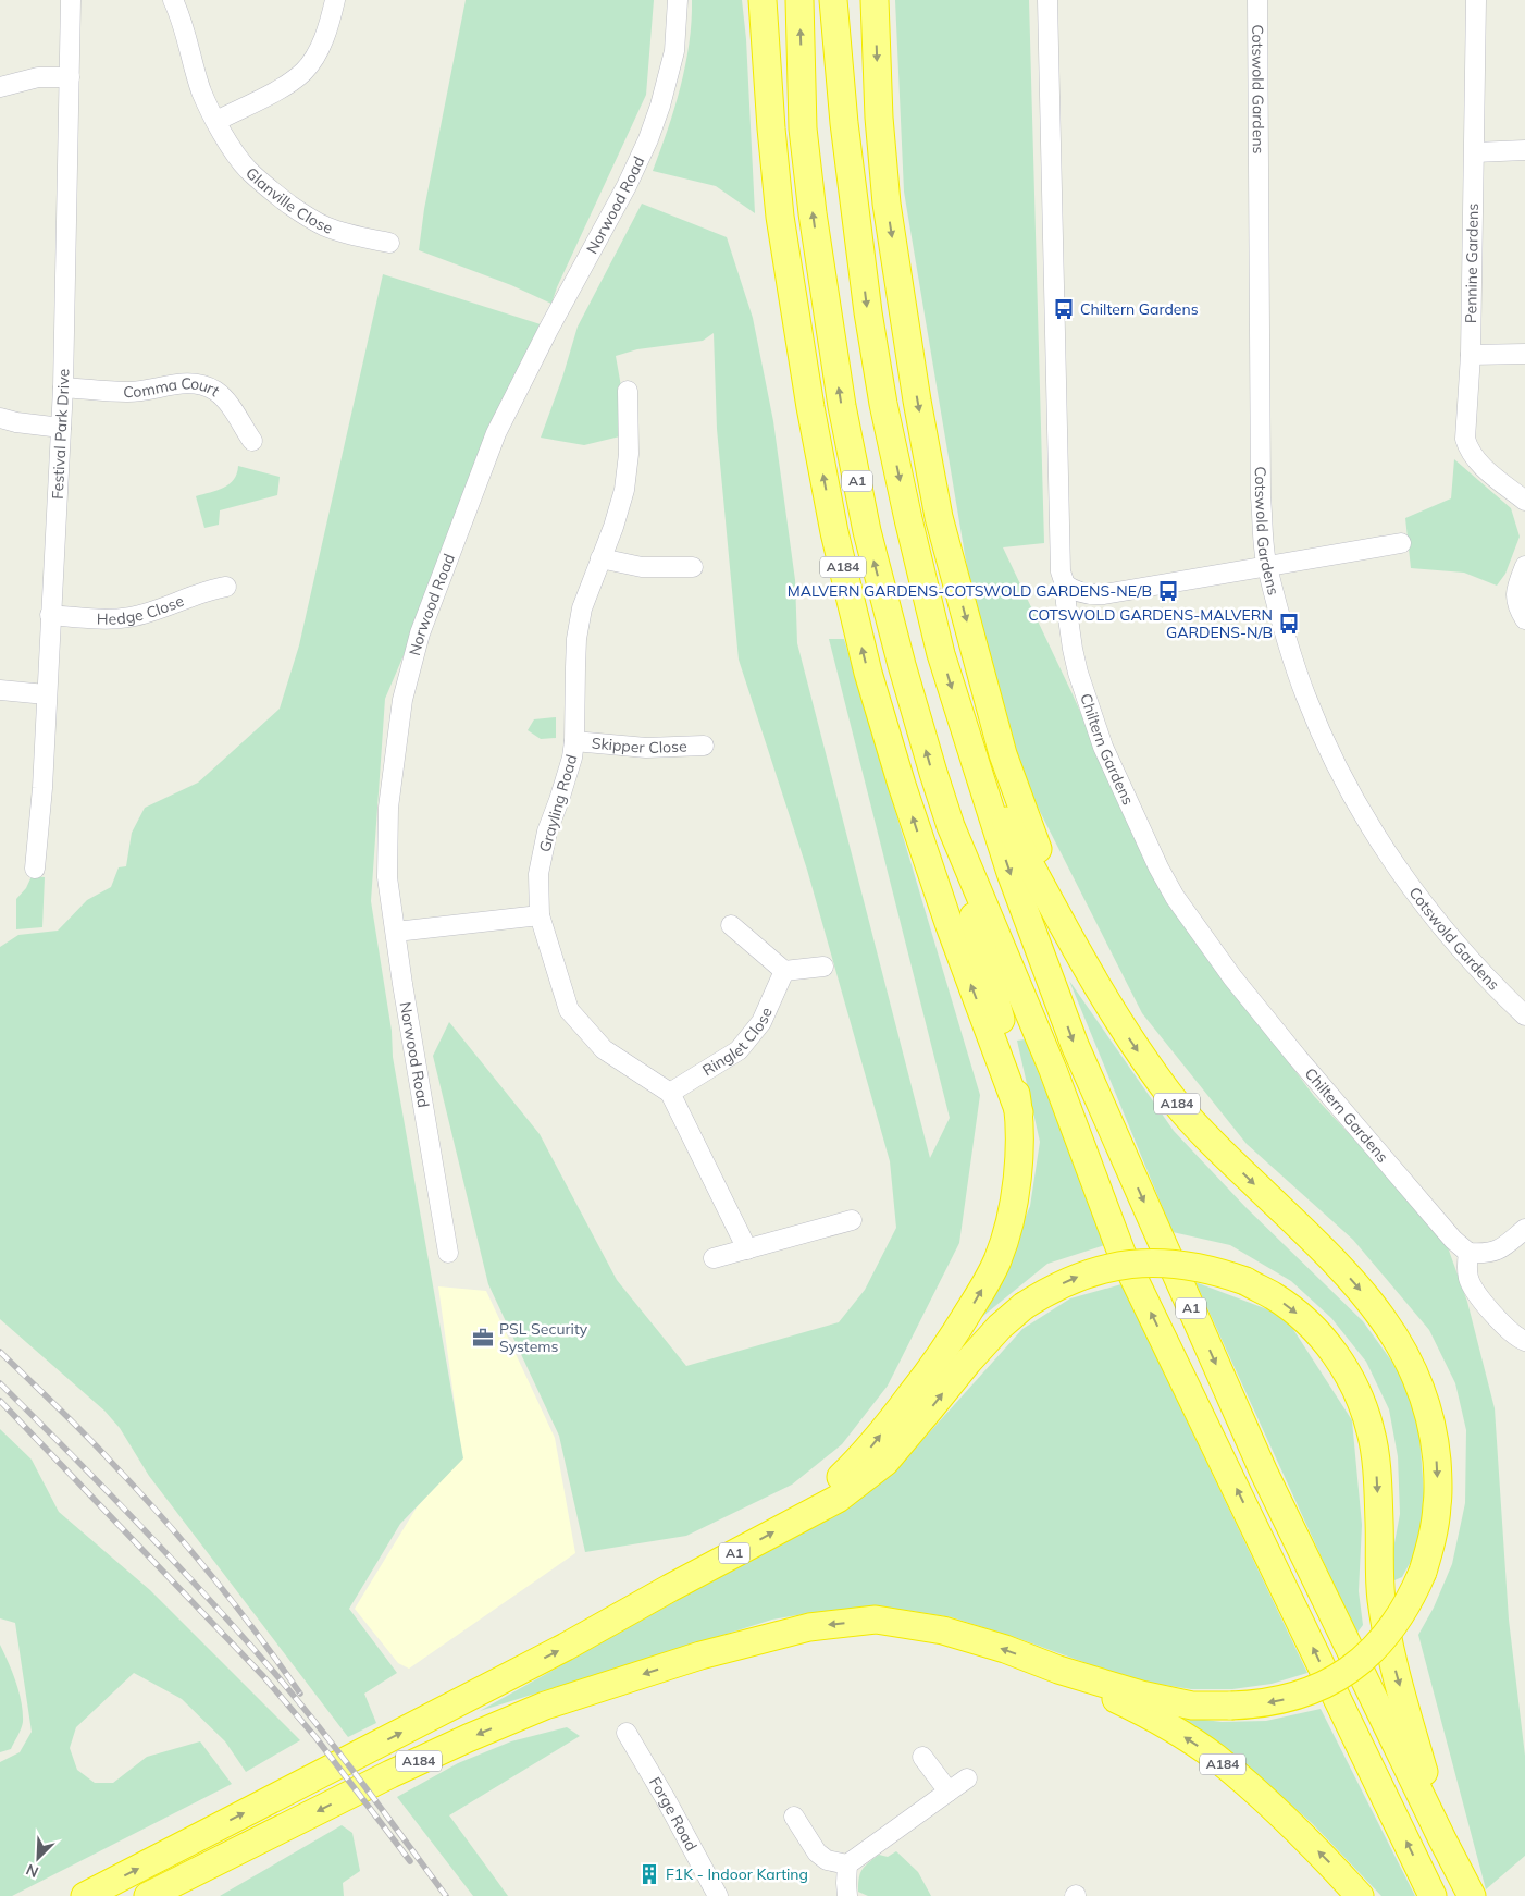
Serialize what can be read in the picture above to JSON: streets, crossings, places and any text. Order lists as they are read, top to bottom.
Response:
{
  "streets": {
    "highway": ["A1", "A184"],
    "street": [
      "Cotswold Gardens",
      "Glanville Close",
      "Norwood Road",
      "Pennine Gardens",
      "Comma Court",
      "Festival Park Drive",
      "Hedge Close",
      "Skipper Close",
      "Chiltern Gardens",
      "Grayling Road",
      "Ringlet Close",
      "Forge Road"
    ]
  },
  "crossings": [
    ["Comma Court", "Festival Park Drive"],
    ["Festival Park Drive", "Hedge Close"],
    ["A1", "A184"],
    ["Skipper Close", "Grayling Road"],
    ["Grayling Road", "Ringlet Close"]
  ],
  "places": {
    "bus stop": ["Chiltern Gardens", "MALVERN GARDENS-COTSWOLD GARDENS-NE/B", "COTSWOLD GARDENS-MALVERN GARDENS-N/B"],
    "office": ["PSL Security Systems"],
    "building": ["F1K - Indoor Karting"]
  },
  "north": "bottom left"
}
